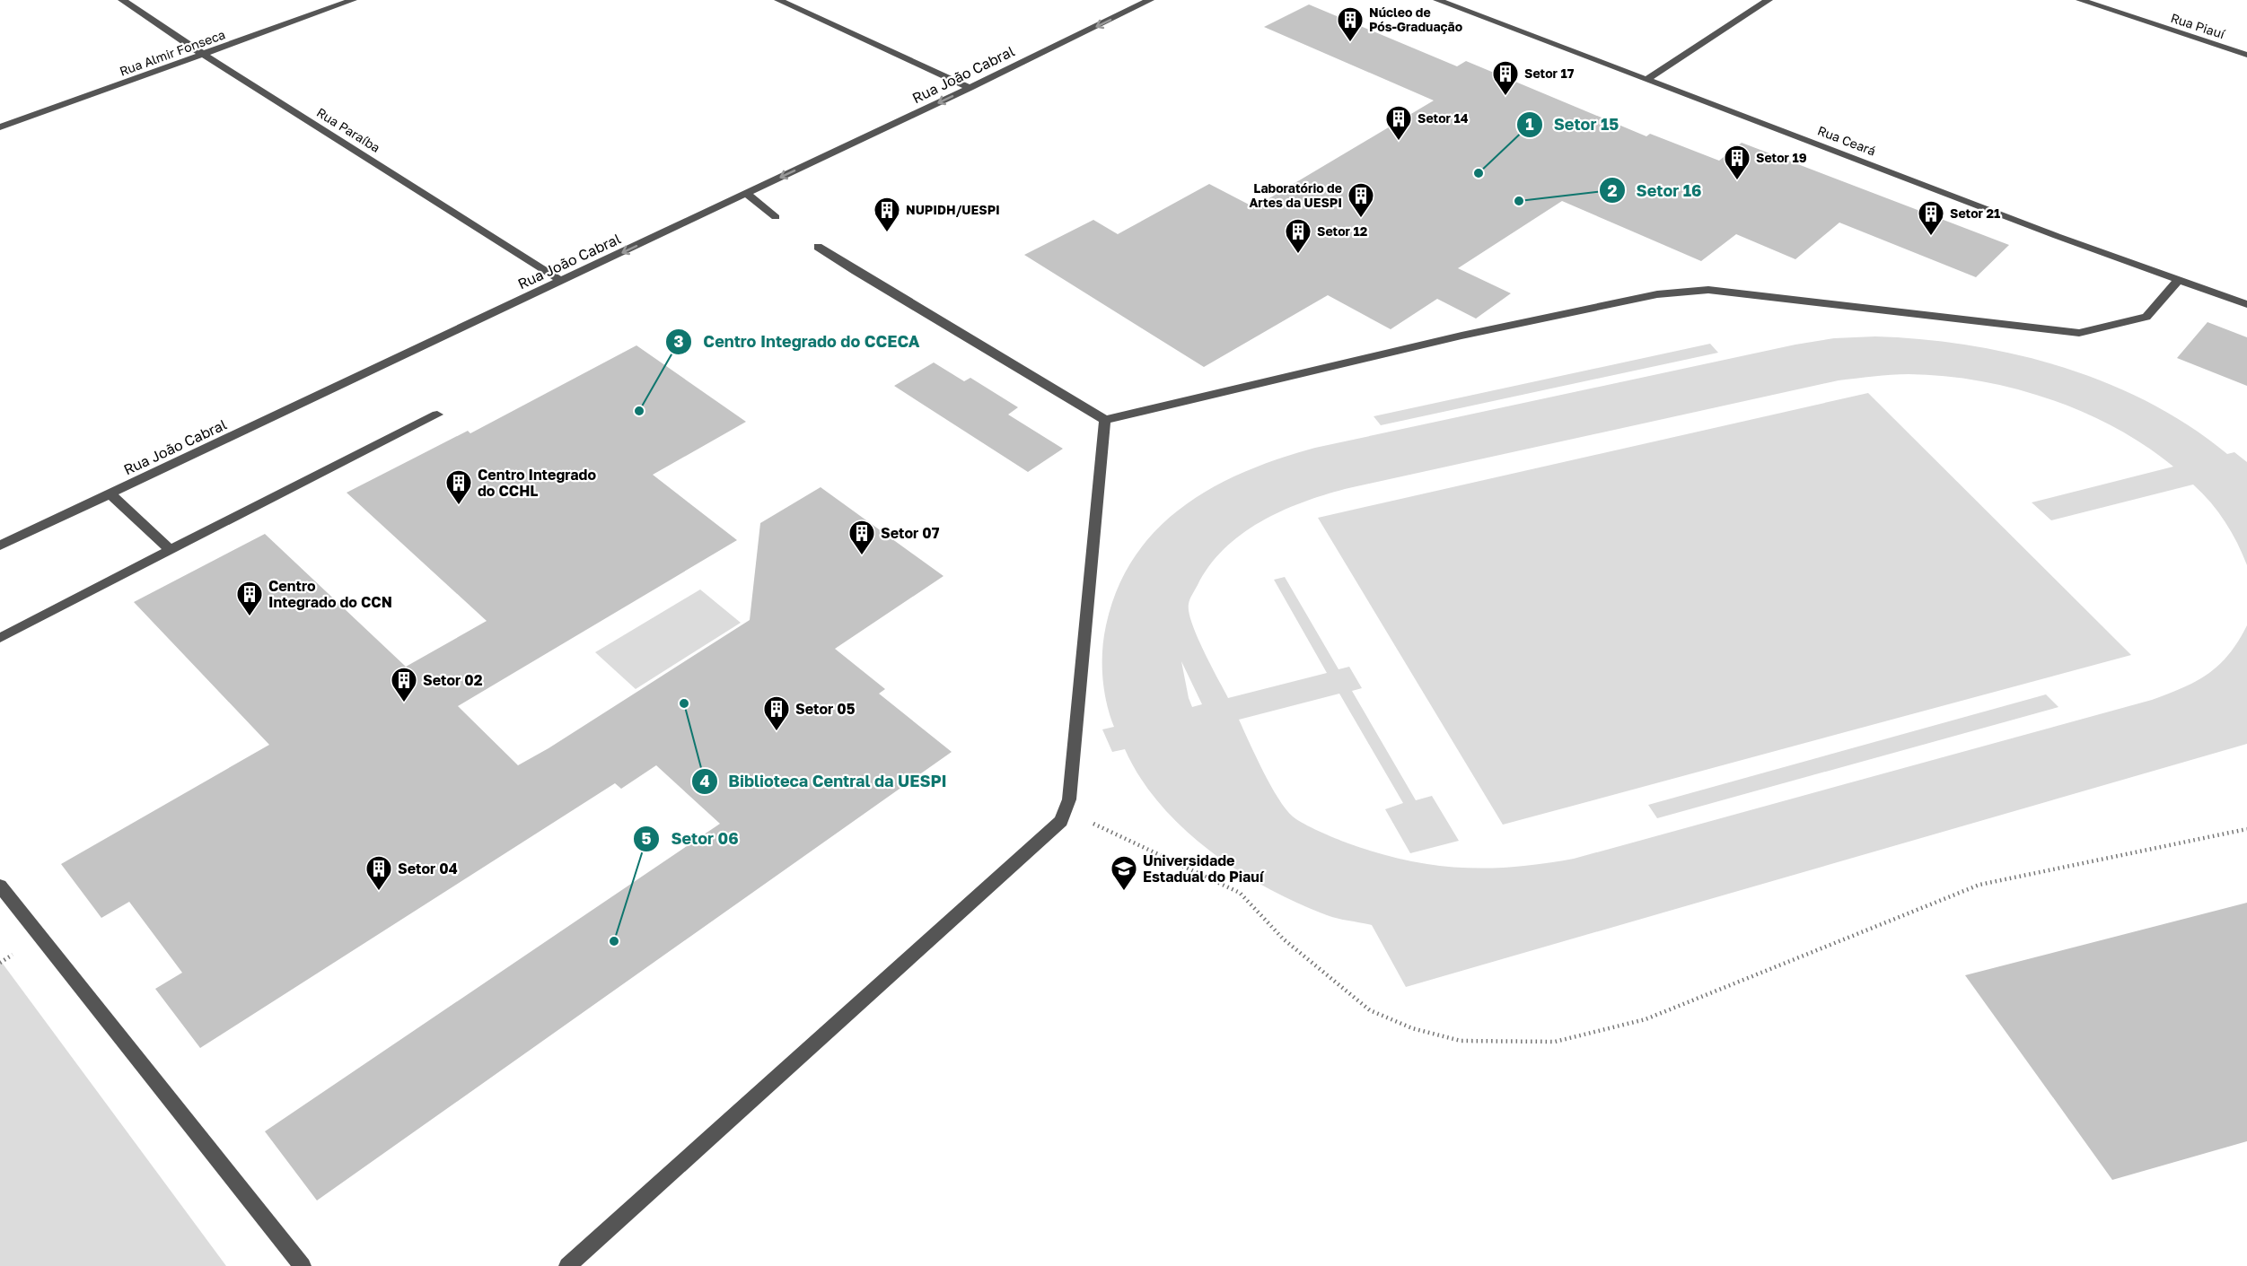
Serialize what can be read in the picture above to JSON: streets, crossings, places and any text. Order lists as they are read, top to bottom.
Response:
{
  "streets": {
    "street": [
      "Rua Piauí",
      "Rua Almir Fonseca",
      "Rua João Cabral",
      "Rua Paraíba",
      "Rua Ceará"
    ]
  },
  "crossings": [
    ["Rua Almir Fonseca", "Rua Paraíba"],
    ["Rua João Cabral", "Rua Paraíba"]
  ],
  "one_way": ["Rua João Cabral"],
  "places": {
    "building": [
      "Núcleo de Pós-Graduação",
      "Setor 17",
      "Setor 14",
      "Setor 19",
      "Laboratório de Artes da UESPI",
      "NUPIDH/UESPI",
      "Setor 21",
      "Setor 12",
      "Centro Integrado do CCHL",
      "Setor 07",
      "Centro Integrado do CCN",
      "Setor 02",
      "Setor 05",
      "Setor 04"
    ],
    "other": [
      "Setor 15",
      "Setor 16",
      "Centro Integrado do CCECA",
      "Biblioteca Central da UESPI",
      "Setor 06"
    ],
    "school or university": ["Universidade Estadual do Piauí"]
  }
}
